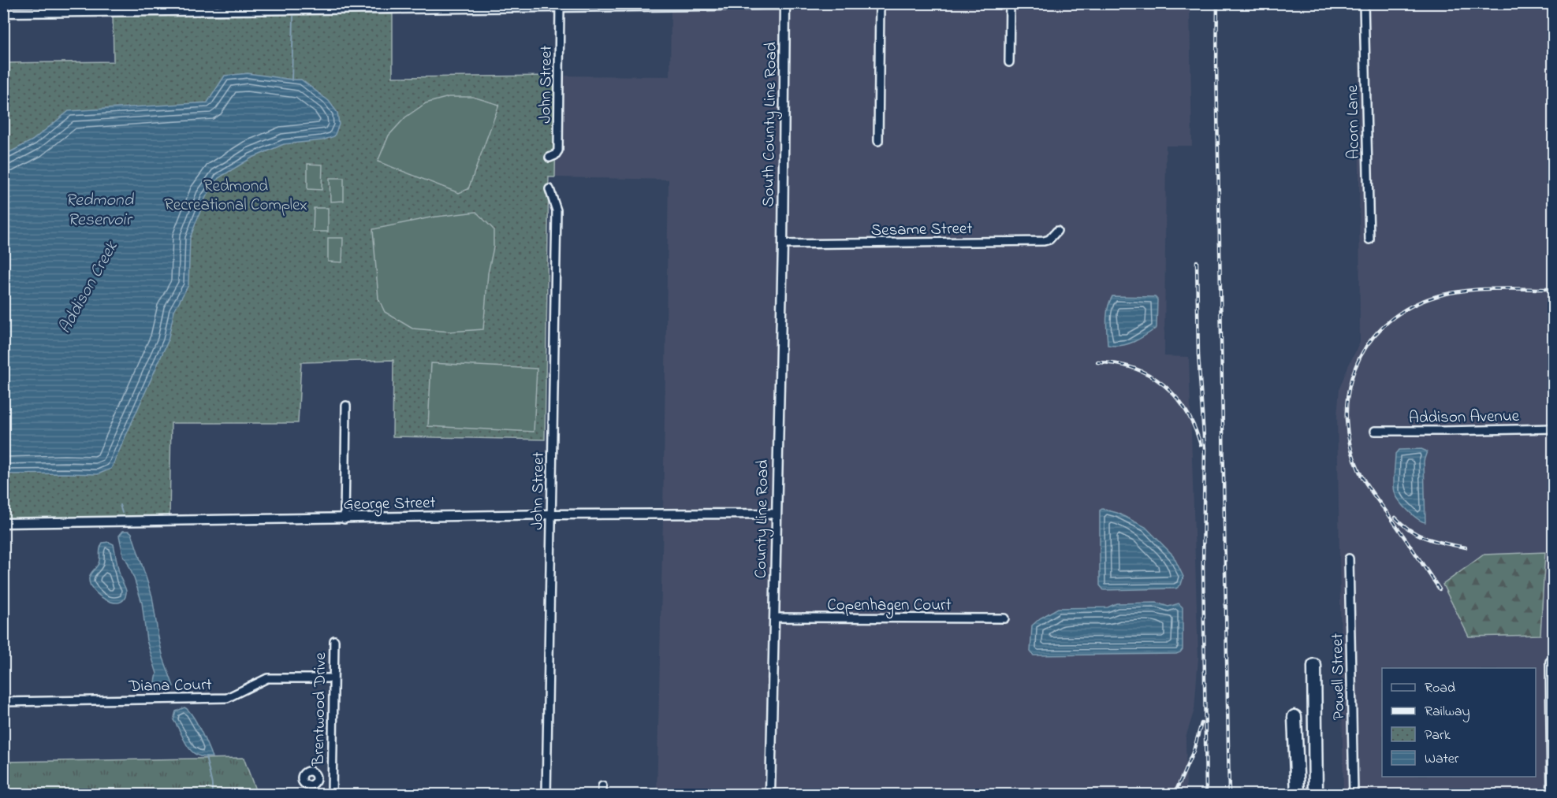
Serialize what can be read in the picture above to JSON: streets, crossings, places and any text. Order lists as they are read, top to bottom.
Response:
{
  "streets": {
    "street": [
      "John Street",
      "Acorn Lane",
      "South County Line Road",
      "Sesame Street",
      "Addison Avenue",
      "George Street",
      "County Line Road",
      "Copenhagen Court",
      "Powell Street",
      "Diana Court",
      "Brentwood Drive"
    ]
  },
  "crossings": [
    ["John Street", "George Street"],
    ["South County Line Road", "Sesame Street"],
    ["South County Line Road", "County Line Road"],
    ["Sesame Street", "County Line Road"],
    ["George Street", "County Line Road"],
    ["County Line Road", "Copenhagen Court"],
    ["Diana Court", "Brentwood Drive"]
  ],
  "water": ["Redmond Reservoir", "Addison Creek"],
  "parks": ["Redmond Recreational Complex"],
  "legend": [
    "Road",
    "Railway",
    "Park",
    "Water"
  ]
}
